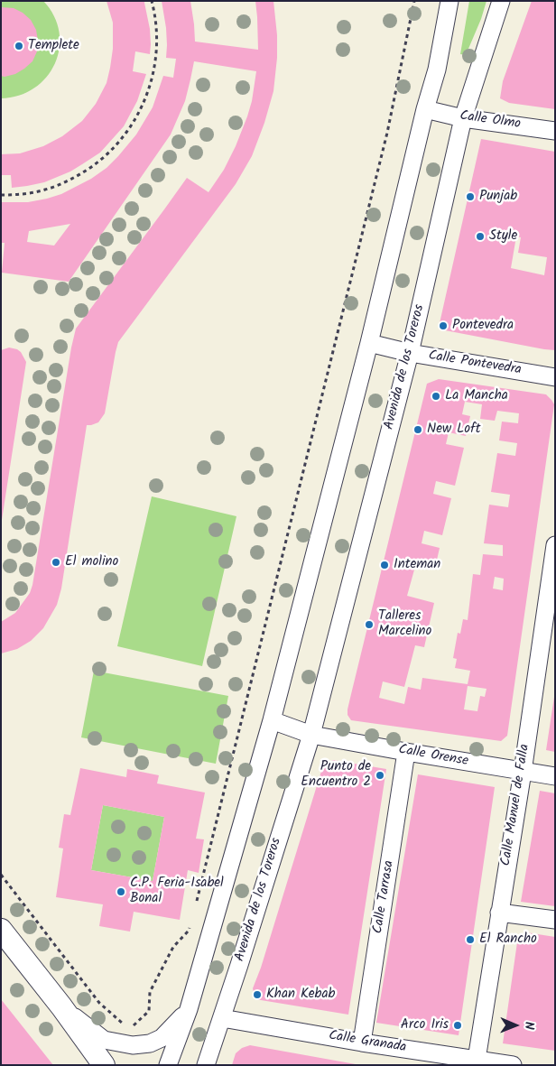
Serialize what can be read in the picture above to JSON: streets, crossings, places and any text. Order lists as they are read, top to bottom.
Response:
{
  "streets": {
    "street": [
      "Calle Olmo",
      "Calle Pontevedra",
      "Avenida de los Toreros",
      "Calle Orense",
      "Calle Manuel de Falla",
      "Calle Tarrasa",
      "Calle Granada"
    ]
  },
  "crossings": [
    ["Calle Olmo", "Avenida de los Toreros"],
    ["Calle Pontevedra", "Avenida de los Toreros"],
    ["Avenida de los Toreros", "Calle Orense"],
    ["Avenida de los Toreros", "Calle Granada"],
    ["Calle Orense", "Calle Manuel de Falla"],
    ["Calle Orense", "Calle Tarrasa"],
    ["Calle Manuel de Falla", "Calle Granada"],
    ["Calle Tarrasa", "Calle Granada"]
  ],
  "places": [
    "Templete",
    "Punjab",
    "Style",
    "Pontevedra",
    "La Mancha",
    "New Loft",
    "El molino",
    "Inteman",
    "Talleres Marcelino",
    "Punto de Encuentro 2",
    "C.P. Feria-Isabel Bonal",
    "El Rancho",
    "Khan Kebab",
    "Arco Iris"
  ],
  "north": "right"
}
